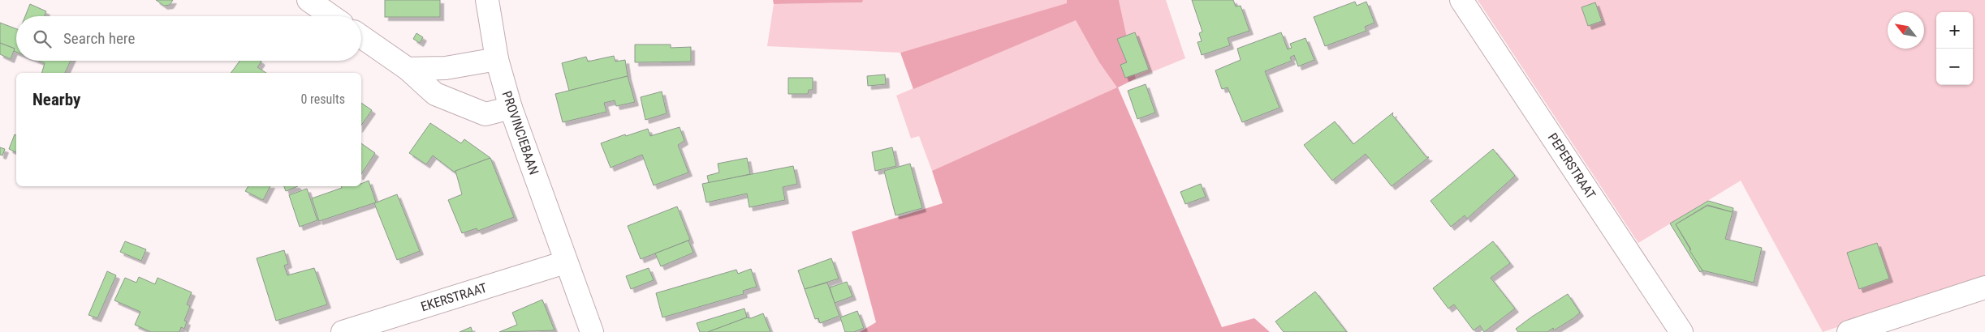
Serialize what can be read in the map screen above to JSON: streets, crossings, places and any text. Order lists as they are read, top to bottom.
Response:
{
  "streets": {
    "street": ["PROVINCIEBAAN", "PEPERSTRAAT", "EKERSTRAAT"]
  },
  "crossings": [
    ["PROVINCIEBAAN", "EKERSTRAAT"]
  ],
  "north": "top left",
  "page": {
    "map_buttons": ["+", "−"],
    "search": "Search here",
    "heading": ["Nearby", "0 results"]
  }
}
